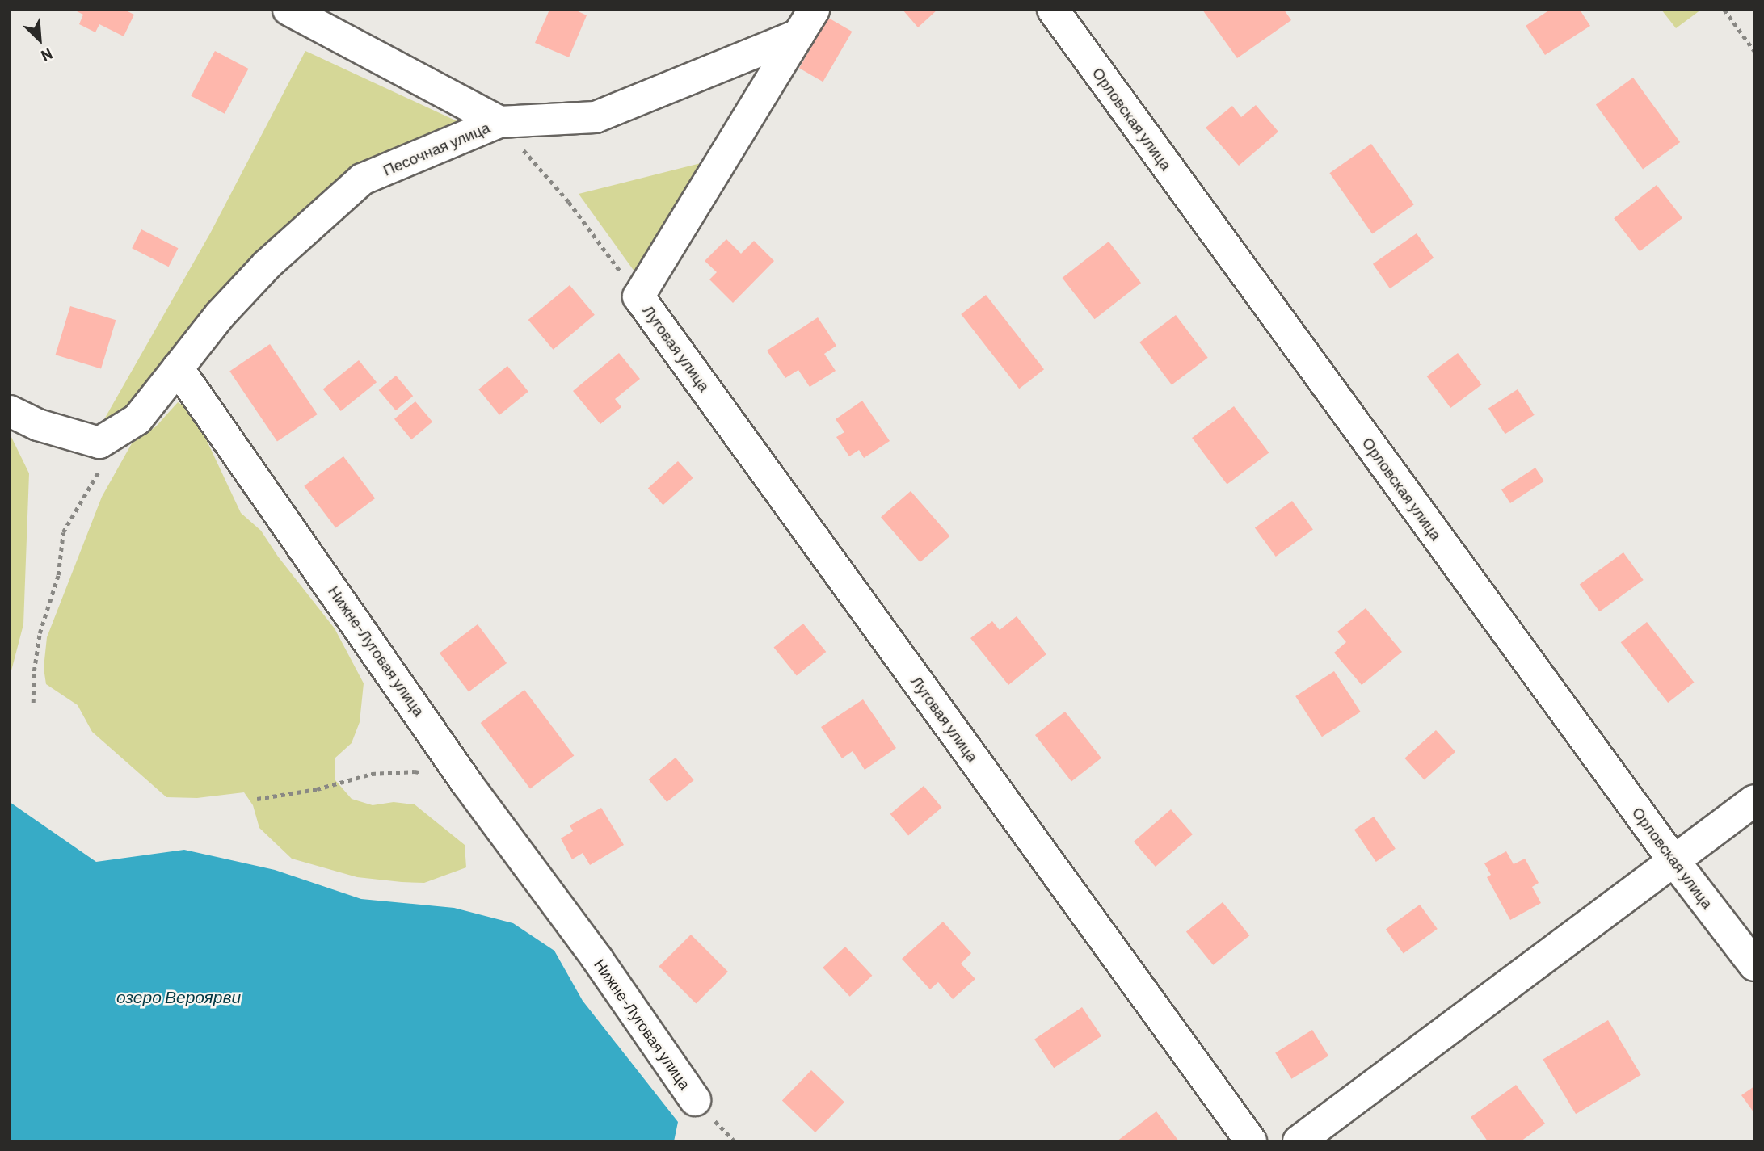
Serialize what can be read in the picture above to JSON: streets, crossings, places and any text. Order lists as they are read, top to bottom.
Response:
{
  "streets": {
    "street": [
      "Орловская улица",
      "Песочная улица",
      "Луговая улица",
      "Нижне-Луговая улица"
    ]
  },
  "crossings": [
    ["Песочная улица", "Нижне-Луговая улица"]
  ],
  "water": ["озеро Вероярви"],
  "north": "bottom right"
}
